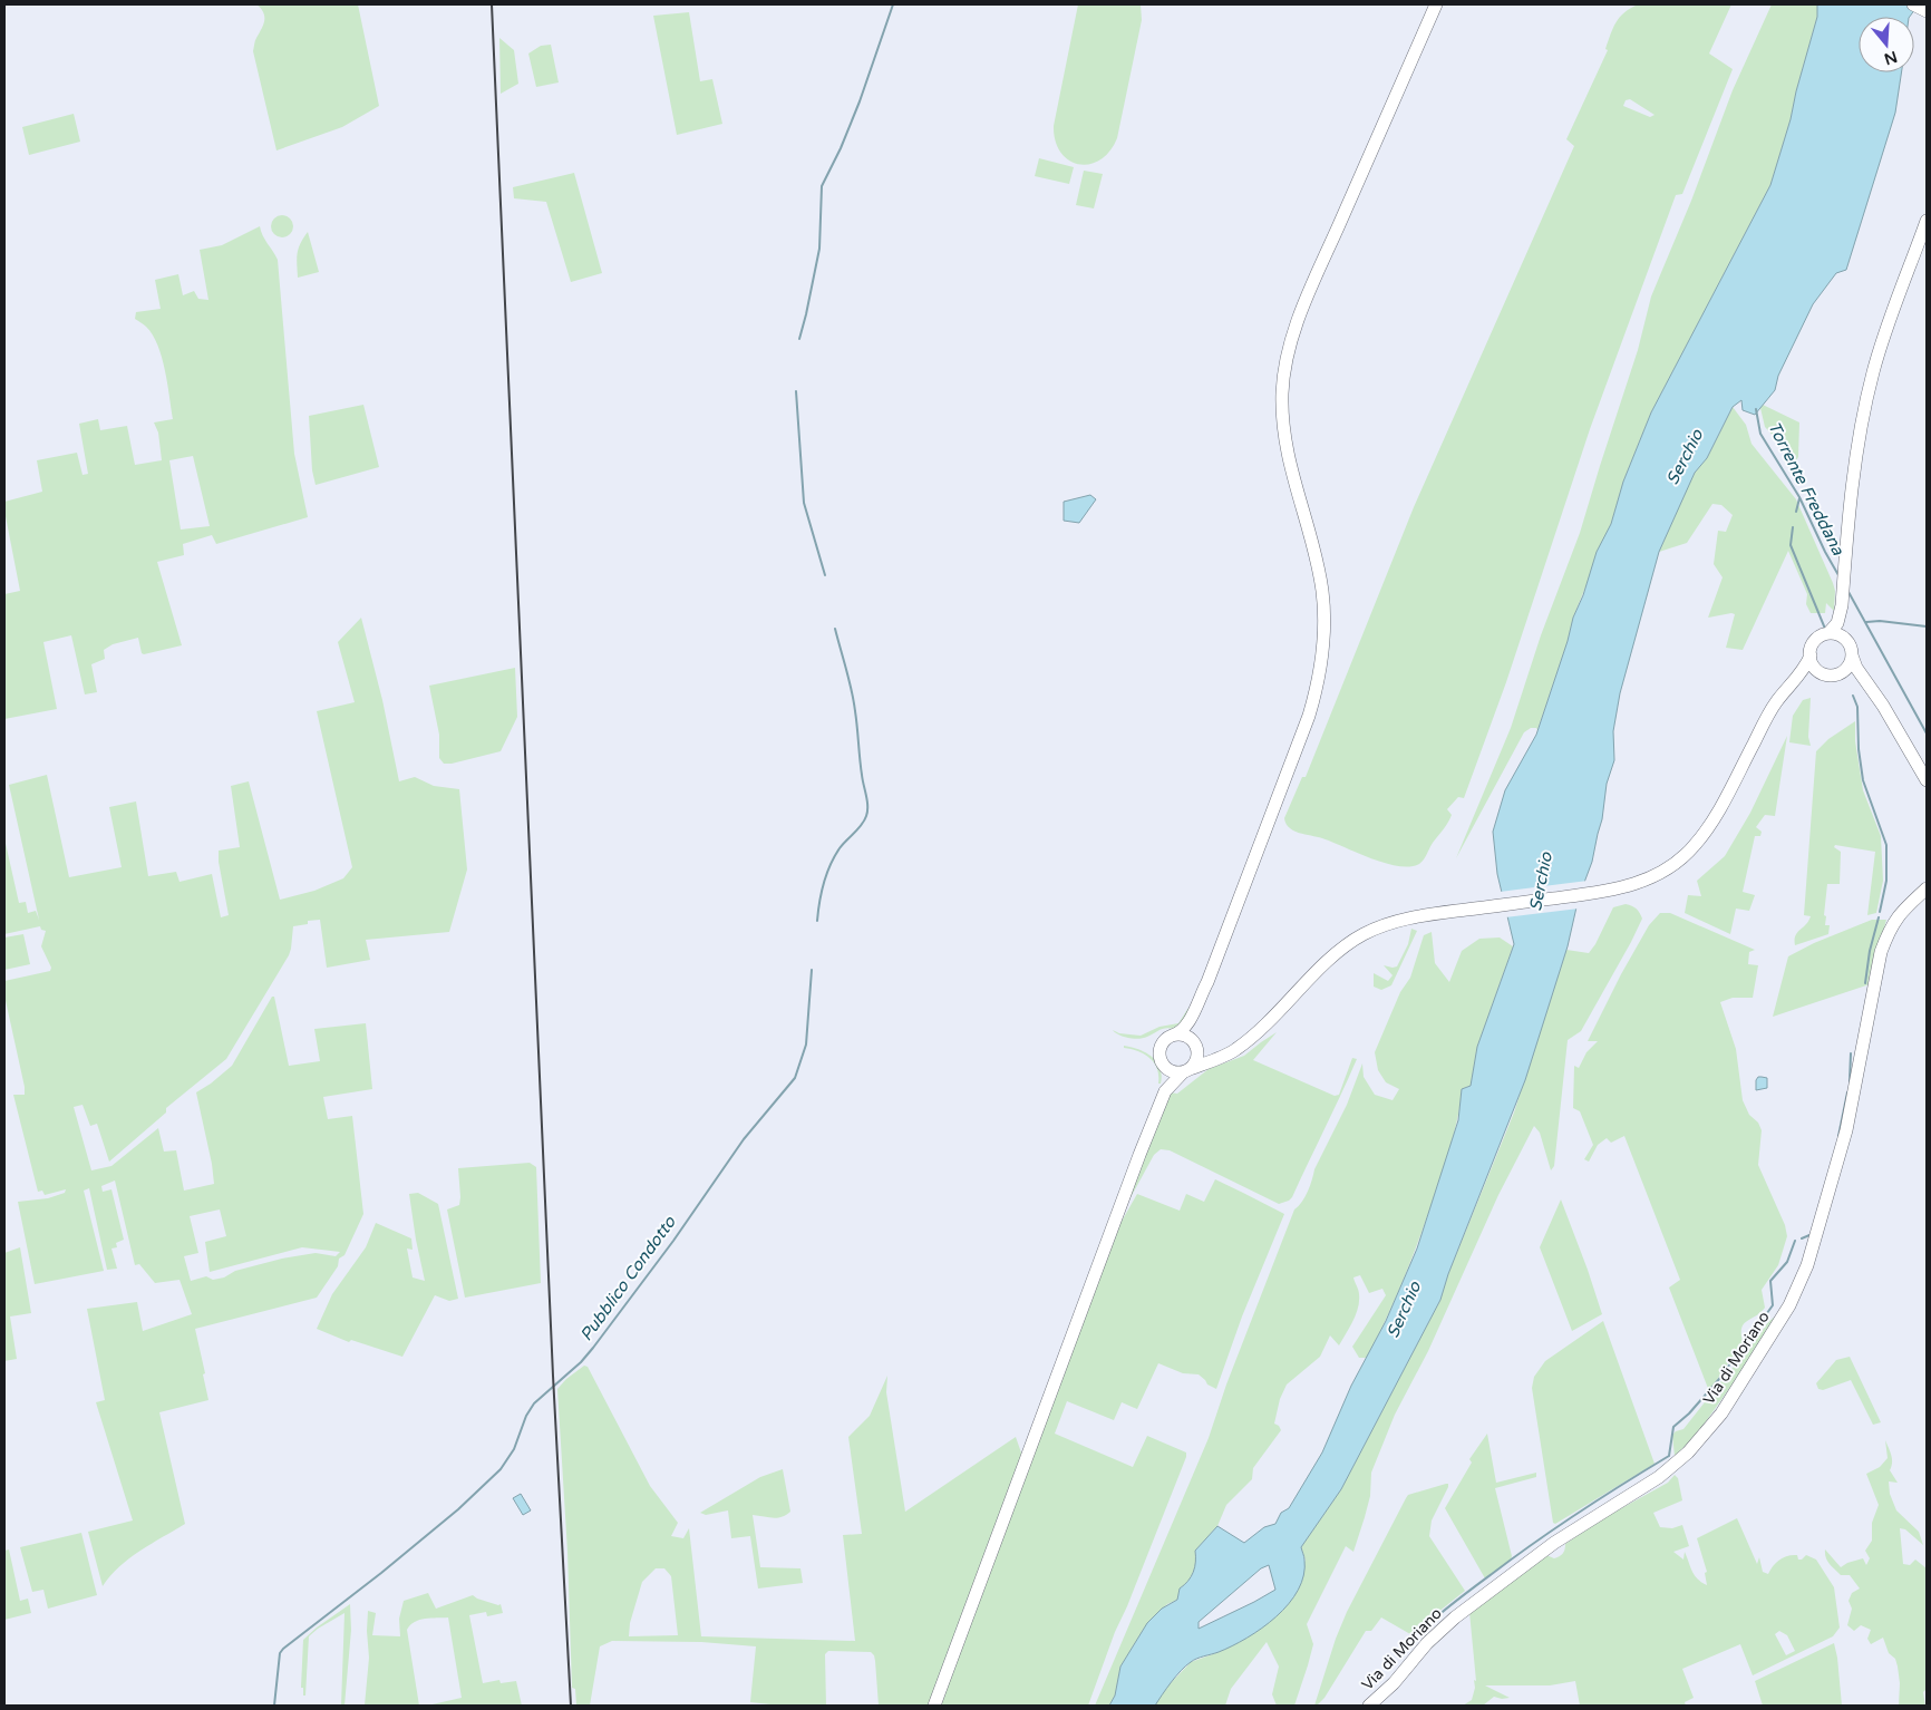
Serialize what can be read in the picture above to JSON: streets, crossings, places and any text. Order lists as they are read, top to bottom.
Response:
{
  "streets": {
    "main road": ["Via di Moriano"]
  },
  "water": ["Serchio", "Torrente Freddana", "Pubblico Condotto"],
  "north": "bottom"
}
